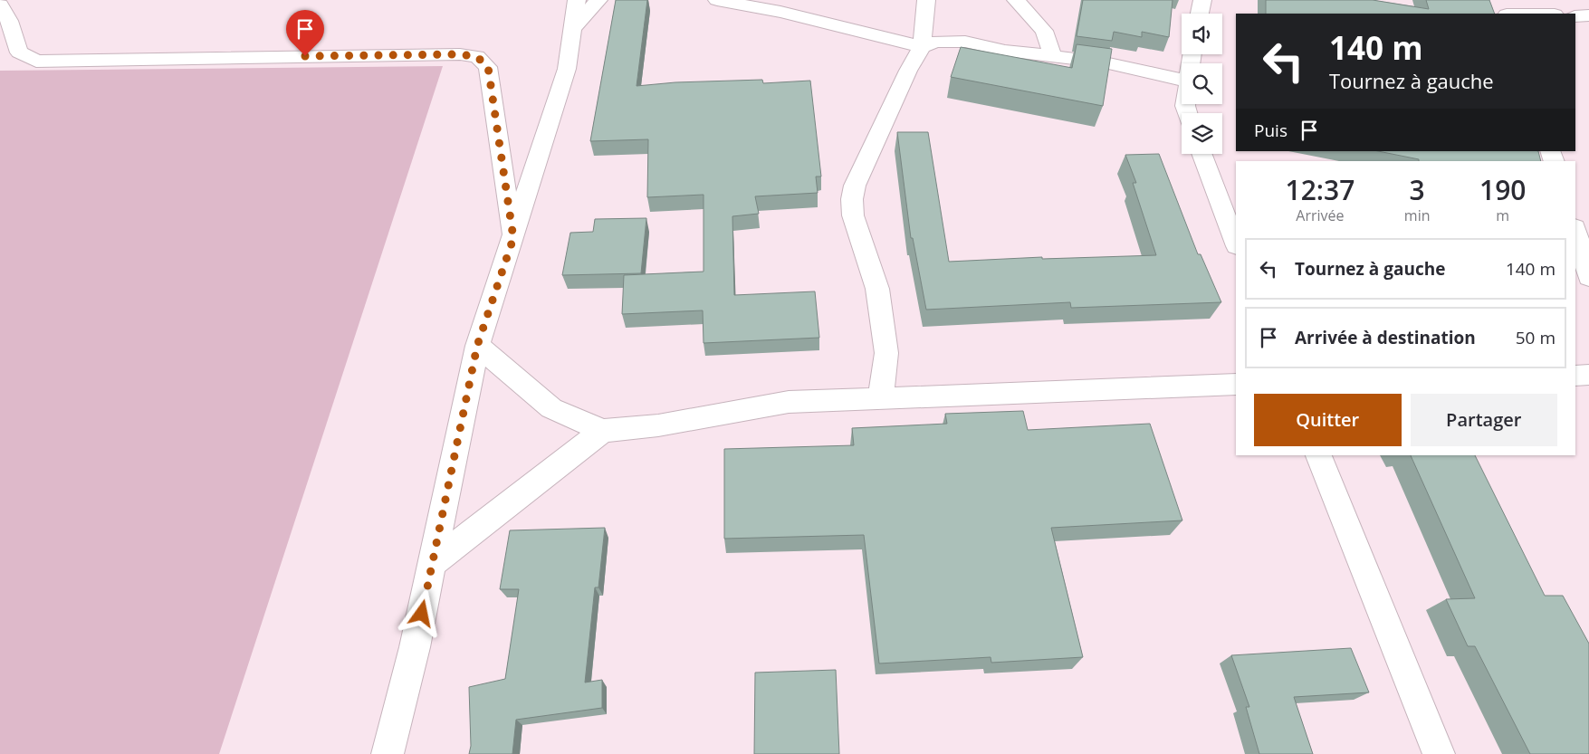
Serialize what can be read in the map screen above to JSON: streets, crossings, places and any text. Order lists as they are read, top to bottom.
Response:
{
  "page": {
    "turn": ["140 m", "Tournez à gauche"],
    "then": "Puis",
    "eta": [
      "12:37",
      "Arrivée",
      "3",
      "min",
      "190",
      "m"
    ],
    "list": [
      {
        "name": "Tournez à gauche",
        "value": "140 m"
      },
      {
        "name": "Arrivée à destination",
        "value": "50 m"
      }
    ],
    "buttons": ["Quitter", "Partager"]
  }
}
